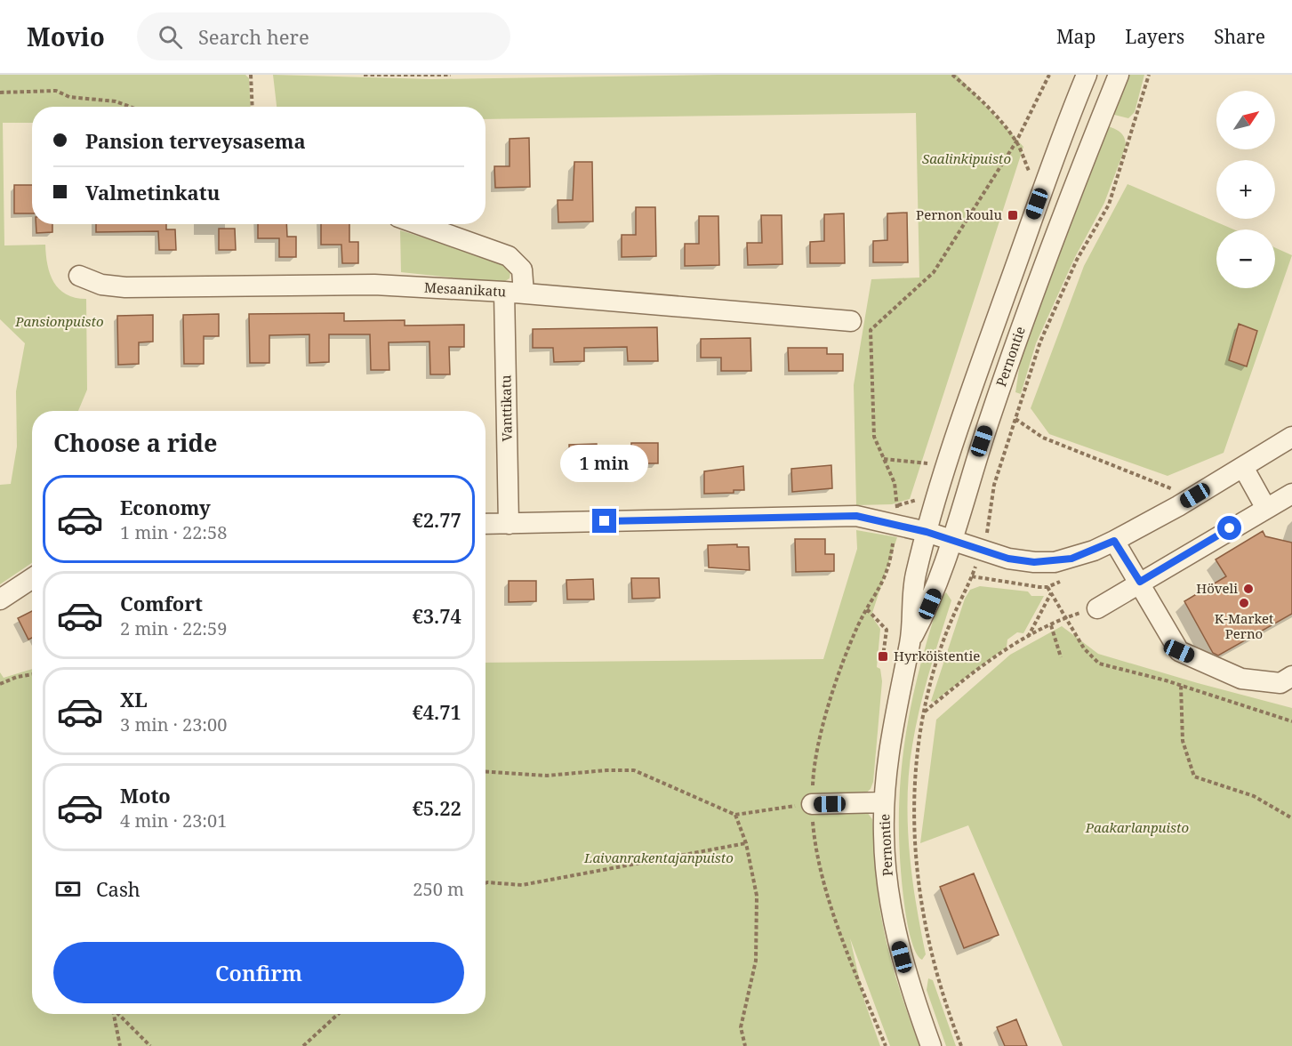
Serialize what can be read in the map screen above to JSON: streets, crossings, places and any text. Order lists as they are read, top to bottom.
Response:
{
  "streets": {
    "street": ["Mesaanikatu", "Pernontie", "Vanttikatu"]
  },
  "crossings": [
    ["Mesaanikatu", "Vanttikatu"]
  ],
  "parks": [
    "Saalinkipuisto",
    "Pansionpuisto",
    "Paakarlanpuisto",
    "Laivanrakentajanpuisto"
  ],
  "places": {
    "transit": ["Pernon koulu", "Hyrköistentie"],
    "other": ["Höveli", "K-Market Perno"]
  },
  "north": "top right",
  "page": {
    "header": "Movio",
    "search": "Search here",
    "nav": ["Map", "Layers", "Share"],
    "map_buttons": ["+", "−"],
    "banner": ["Pansion terveysasema", "Valmetinkatu"],
    "heading": "Choose a ride",
    "bubble": "1 min",
    "list": [
      {
        "name": "Economy",
        "note": "1 min · 22:58",
        "value": "€2.77"
      },
      {
        "name": "Comfort",
        "note": "2 min · 22:59",
        "value": "€3.74"
      },
      {
        "name": "XL",
        "note": "3 min · 23:00",
        "value": "€4.71"
      },
      {
        "name": "Moto",
        "note": "4 min · 23:01",
        "value": "€5.22"
      }
    ],
    "pay": ["Cash", "250 m"],
    "buttons": "Confirm"
  }
}
